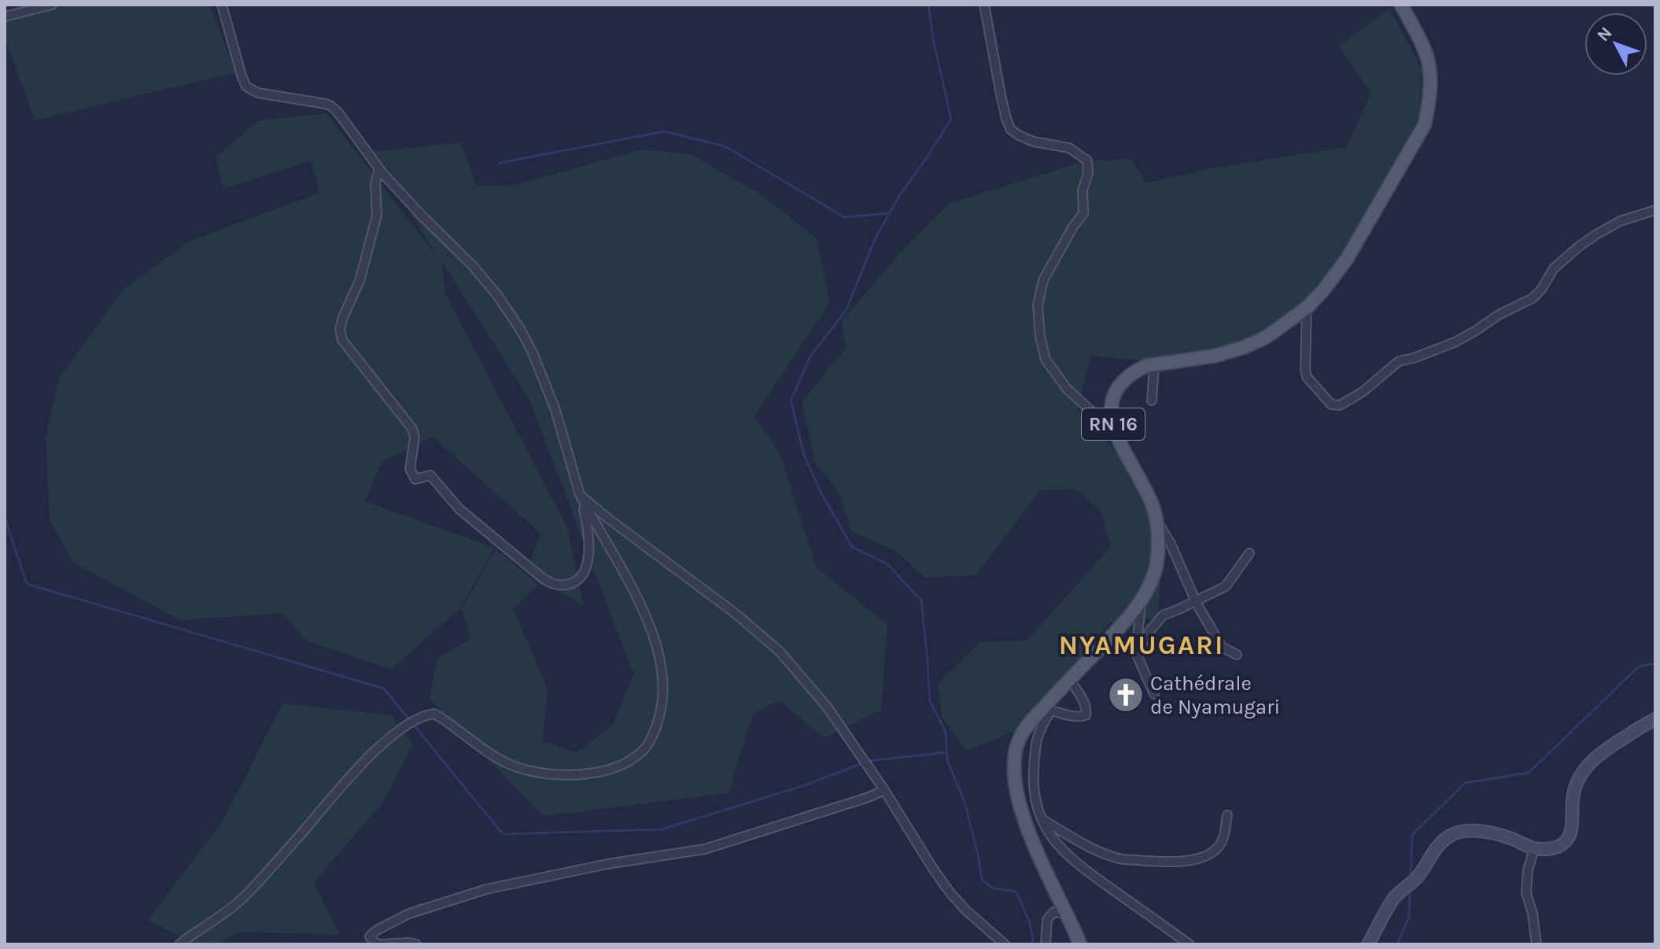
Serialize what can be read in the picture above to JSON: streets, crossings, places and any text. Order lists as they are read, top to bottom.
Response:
{
  "streets": {
    "main road": ["RN 16"]
  },
  "districts": ["NYAMUGARI"],
  "places": {
    "church": ["Cathédrale de Nyamugari"]
  },
  "north": "top left"
}
